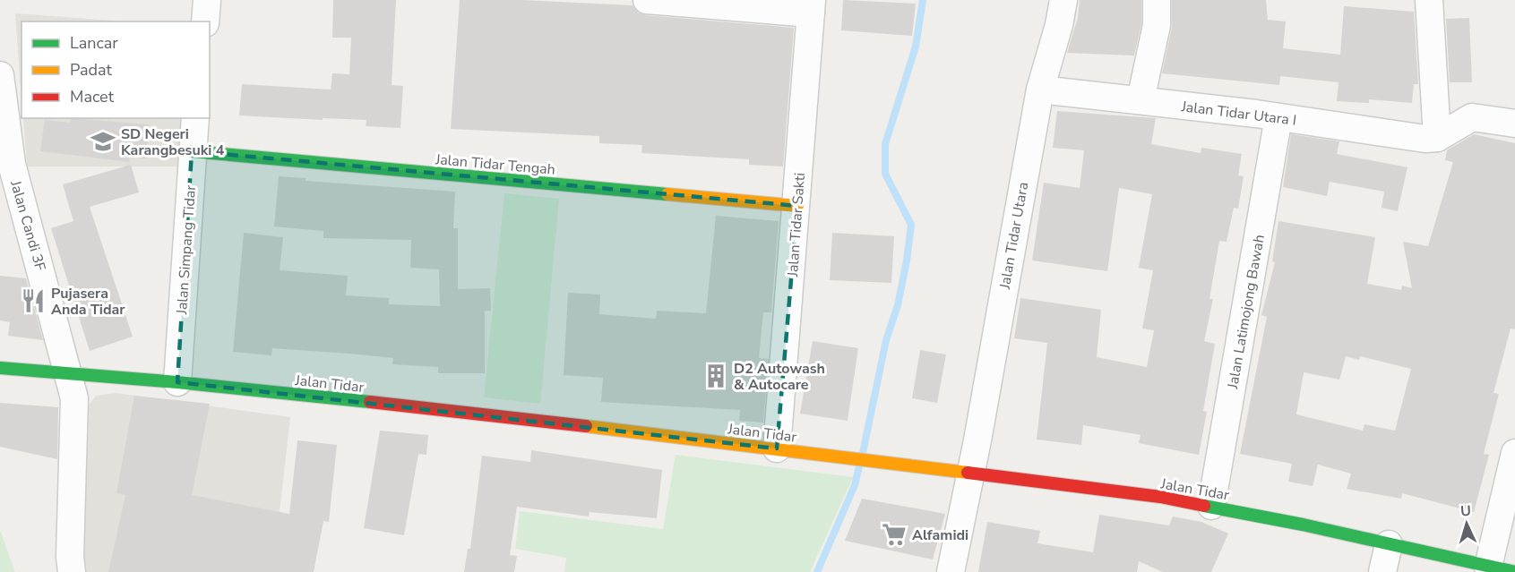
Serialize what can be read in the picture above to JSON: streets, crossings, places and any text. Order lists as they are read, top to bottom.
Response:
{
  "streets": {
    "main road": ["Jalan Tidar Tengah", "Jalan Tidar"],
    "street": [
      "Jalan Tidar Utara I",
      "Jalan Tidar Sakti",
      "Jalan Candi 3F",
      "Jalan Tidar Utara",
      "Jalan Simpang Tidar",
      "Jalan Latimojong Bawah"
    ]
  },
  "crossings": [
    ["Jalan Tidar Utara I", "Jalan Tidar Utara"],
    ["Jalan Tidar Utara I", "Jalan Latimojong Bawah"],
    ["Jalan Tidar Tengah", "Jalan Tidar Sakti"],
    ["Jalan Tidar Tengah", "Jalan Simpang Tidar"],
    ["Jalan Tidar Sakti", "Jalan Tidar"],
    ["Jalan Candi 3F", "Jalan Tidar"],
    ["Jalan Tidar Utara", "Jalan Tidar"],
    ["Jalan Simpang Tidar", "Jalan Tidar"],
    ["Jalan Latimojong Bawah", "Jalan Tidar"]
  ],
  "places": {
    "school or university": ["SD Negeri Karangbesuki 4"],
    "restaurant": ["Pujasera Anda Tidar"],
    "building": ["D2 Autowash & Autocare"],
    "supermarket": ["Alfamidi"]
  },
  "legend": ["Lancar", "Padat", "Macet"],
  "north": "top"
}
